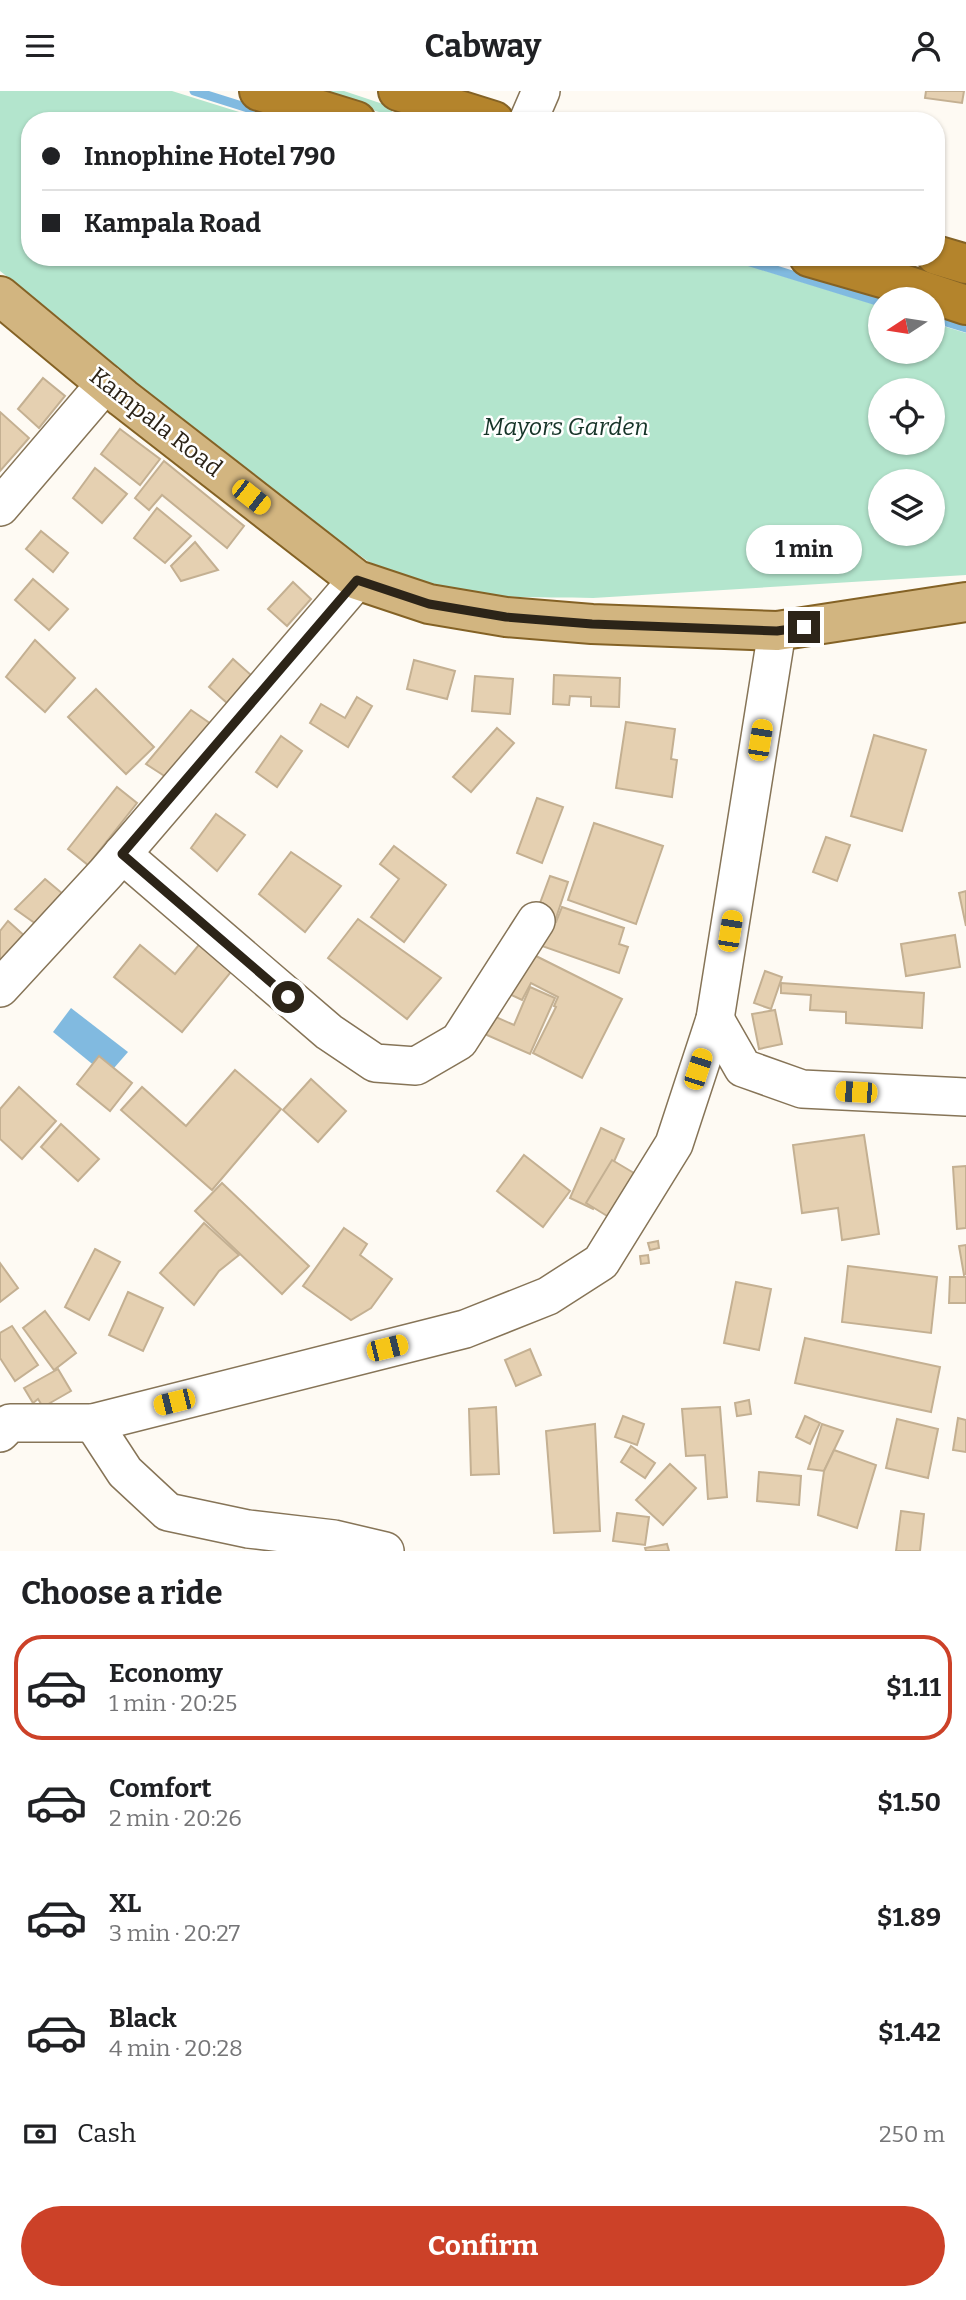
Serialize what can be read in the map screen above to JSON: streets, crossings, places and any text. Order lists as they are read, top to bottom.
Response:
{
  "streets": {
    "main road": ["Kampala Road"]
  },
  "parks": ["Mayors Garden"],
  "north": "left",
  "page": {
    "header": "Cabway",
    "banner": ["Innophine Hotel 790", "Kampala Road"],
    "bubble": "1 min",
    "heading": "Choose a ride",
    "list": [
      {
        "name": "Economy",
        "note": "1 min · 20:25",
        "value": "$1.11"
      },
      {
        "name": "Comfort",
        "note": "2 min · 20:26",
        "value": "$1.50"
      },
      {
        "name": "XL",
        "note": "3 min · 20:27",
        "value": "$1.89"
      },
      {
        "name": "Black",
        "note": "4 min · 20:28",
        "value": "$1.42"
      }
    ],
    "pay": ["Cash", "250 m"],
    "buttons": "Confirm"
  }
}
